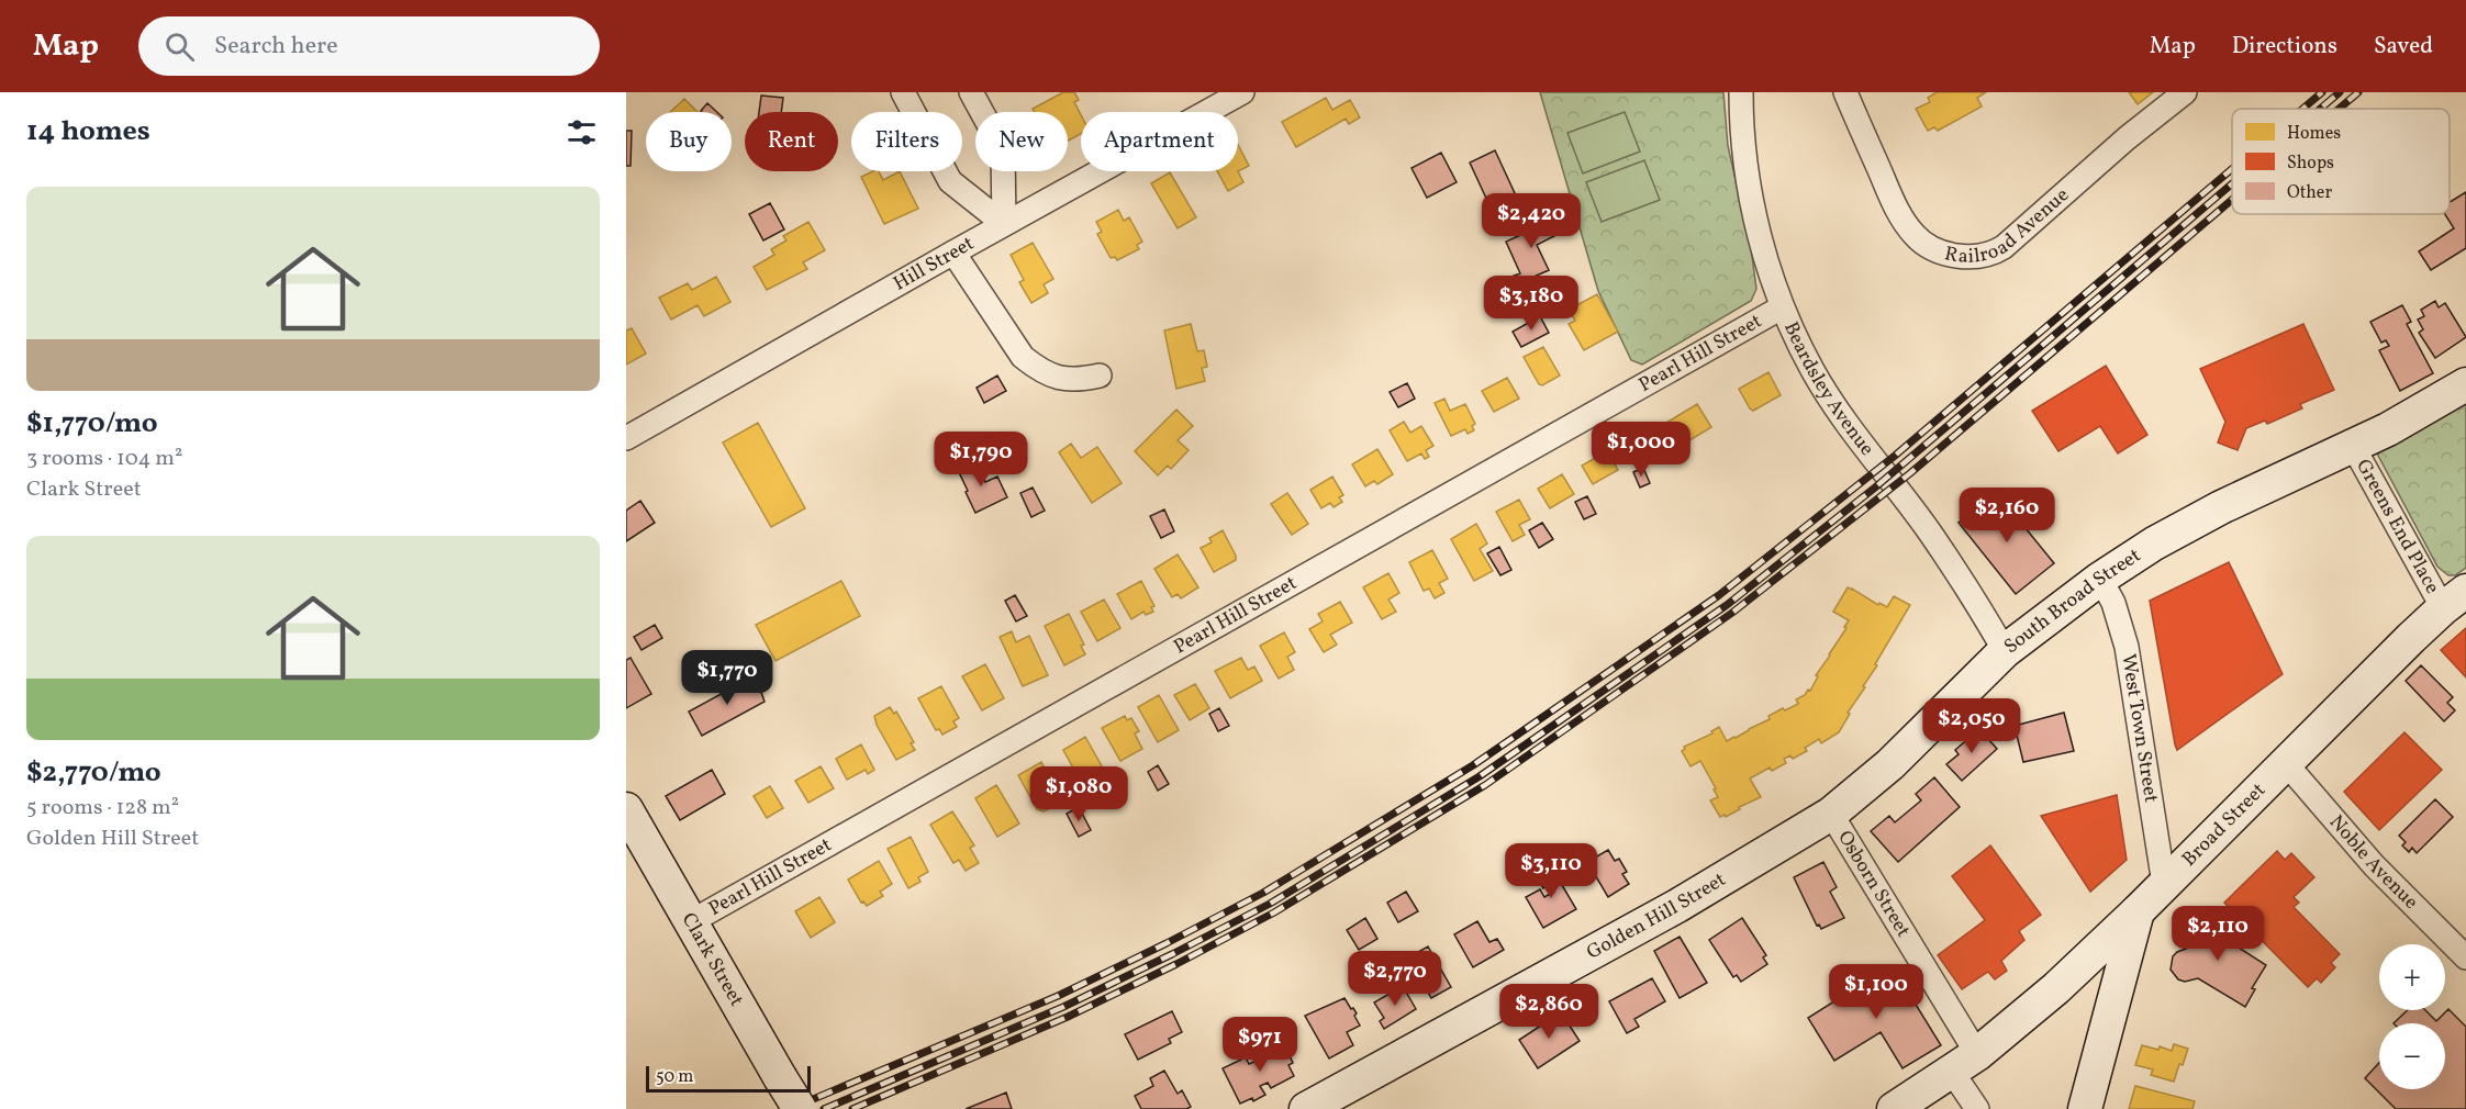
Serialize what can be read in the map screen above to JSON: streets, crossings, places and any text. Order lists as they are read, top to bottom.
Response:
{
  "streets": {
    "main road": [
      "South Broad Street",
      "Broad Street",
      "Golden Hill Street",
      "Clark Street"
    ],
    "street": [
      "Railroad Avenue",
      "Hill Street",
      "Pearl Hill Street",
      "Beardsley Avenue",
      "Greens End Place",
      "West Town Street",
      "Noble Avenue",
      "Osborn Street"
    ]
  },
  "crossings": [
    ["Pearl Hill Street", "Beardsley Avenue"],
    ["Pearl Hill Street", "Clark Street"],
    ["Beardsley Avenue", "South Broad Street"],
    ["Greens End Place", "South Broad Street"],
    ["Greens End Place", "Broad Street"],
    ["South Broad Street", "West Town Street"],
    ["South Broad Street", "Osborn Street"],
    ["South Broad Street", "Golden Hill Street"],
    ["West Town Street", "Broad Street"],
    ["Broad Street", "Noble Avenue"],
    ["Broad Street", "Osborn Street"],
    ["Osborn Street", "Golden Hill Street"]
  ],
  "legend": ["Homes", "Shops", "Other"],
  "scale_bar": "50 m",
  "page": {
    "header": "Map",
    "search": "Search here",
    "nav": ["Map", "Directions", "Saved"],
    "heading": "14 homes",
    "chip": [
      "Buy",
      "Rent",
      "Filters",
      "New",
      "Apartment"
    ],
    "list": [
      {
        "name": "$1,770/mo",
        "note": "3 rooms · 104 m² · Clark Street"
      },
      {
        "name": "$2,770/mo",
        "note": "5 rooms · 128 m² · Golden Hill Street"
      }
    ],
    "price": [
      "$2,420",
      "$3,180",
      "$1,000",
      "$1,790",
      "$2,160",
      "$1,770",
      "$2,050",
      "$1,080",
      "$3,110",
      "$2,110",
      "$2,770",
      "$1,100",
      "$2,860",
      "$971"
    ],
    "map_buttons": ["+", "−"],
    "scale": "50 m"
  }
}
